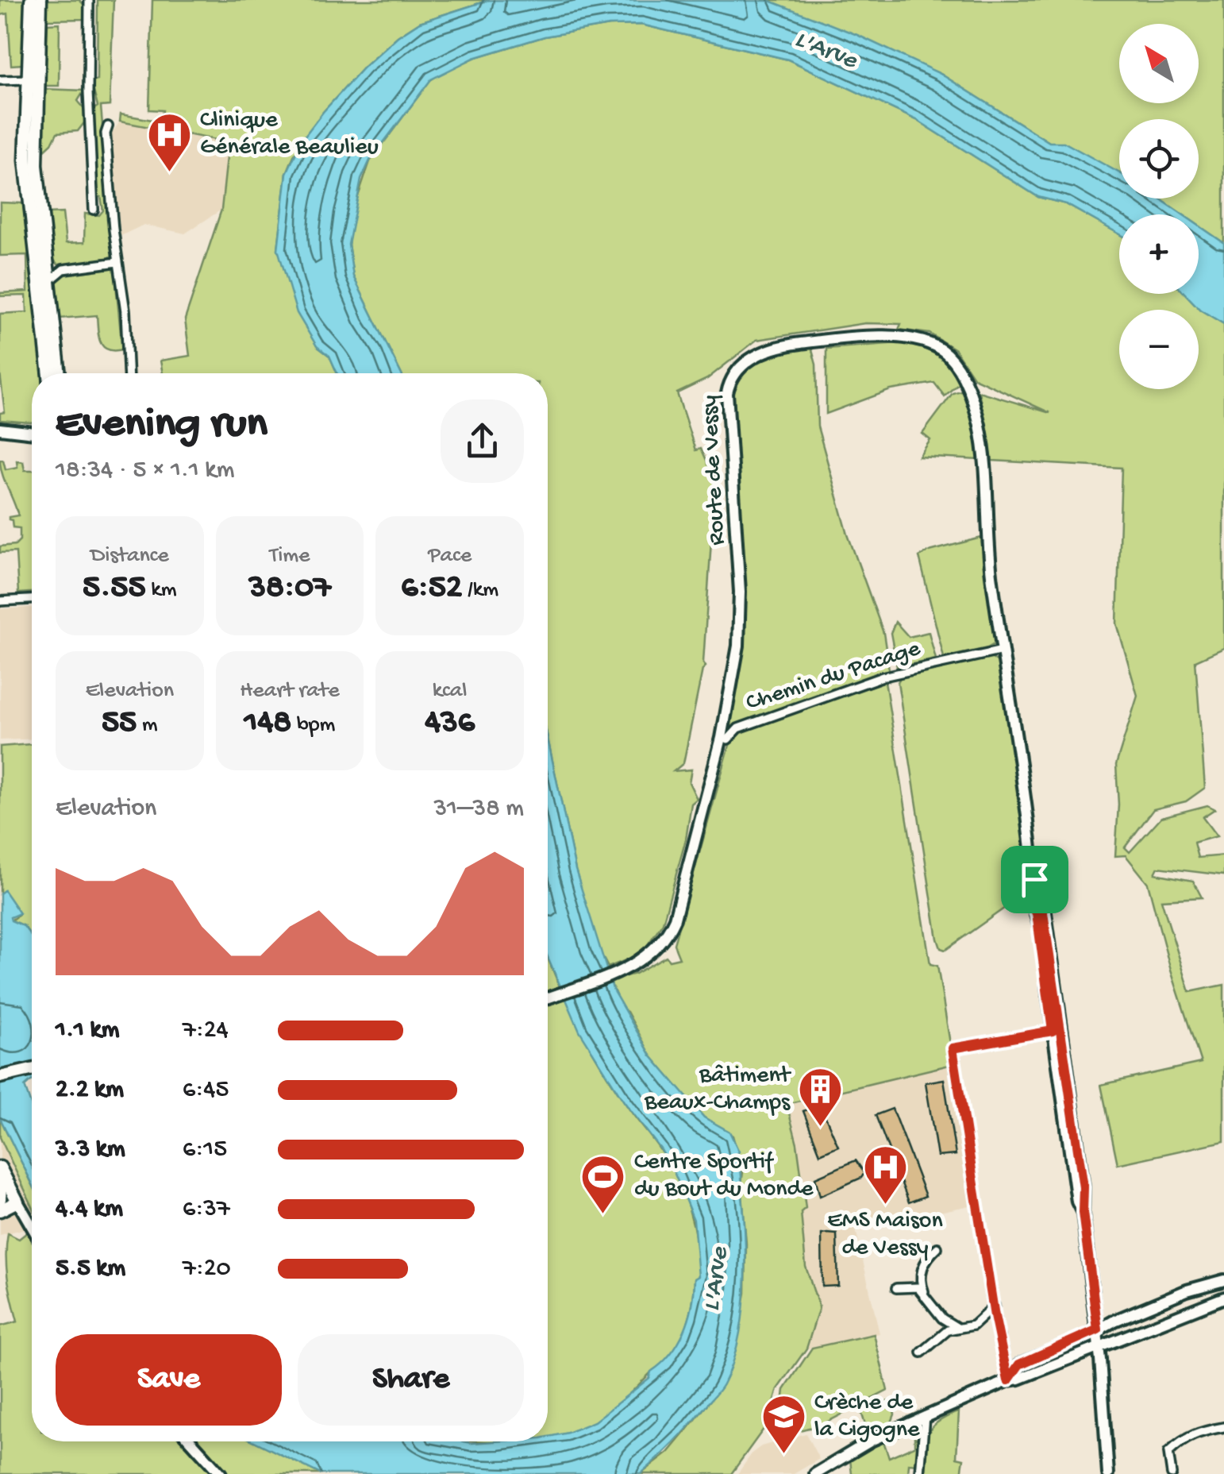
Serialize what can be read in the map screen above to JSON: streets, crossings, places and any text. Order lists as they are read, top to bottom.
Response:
{
  "streets": {
    "street": ["Route de Vessy", "Chemin du Pacage"]
  },
  "crossings": [
    ["Route de Vessy", "Chemin du Pacage"]
  ],
  "water": ["L'Arve"],
  "places": {
    "hospital": ["Clinique Générale Beaulieu", "EMS Maison de Vessy"],
    "building": ["Bâtiment Beaux-Champs"],
    "sports": ["Centre Sportif du Bout du Monde"],
    "school or university": ["Crèche de la Cigogne"]
  },
  "north": "top left",
  "page": {
    "map_buttons": ["+", "−"],
    "heading": ["Evening run", "18:34 · 5 × 1.1 km"],
    "stats": [
      ["Distance", "5.55 km"],
      ["Time", "38:07"],
      ["Pace", "6:52 /km"],
      ["Elevation", "55 m"],
      ["Heart rate", "148 bpm"],
      ["kcal", "436"]
    ],
    "chart": ["Elevation", "31–38 m"],
    "list": [
      {
        "name": "1.1 km",
        "note": "7:24"
      },
      {
        "name": "2.2 km",
        "note": "6:45"
      },
      {
        "name": "3.3 km",
        "note": "6:15"
      },
      {
        "name": "4.4 km",
        "note": "6:37"
      },
      {
        "name": "5.5 km",
        "note": "7:20"
      }
    ],
    "buttons": ["Save", "Share"]
  }
}
